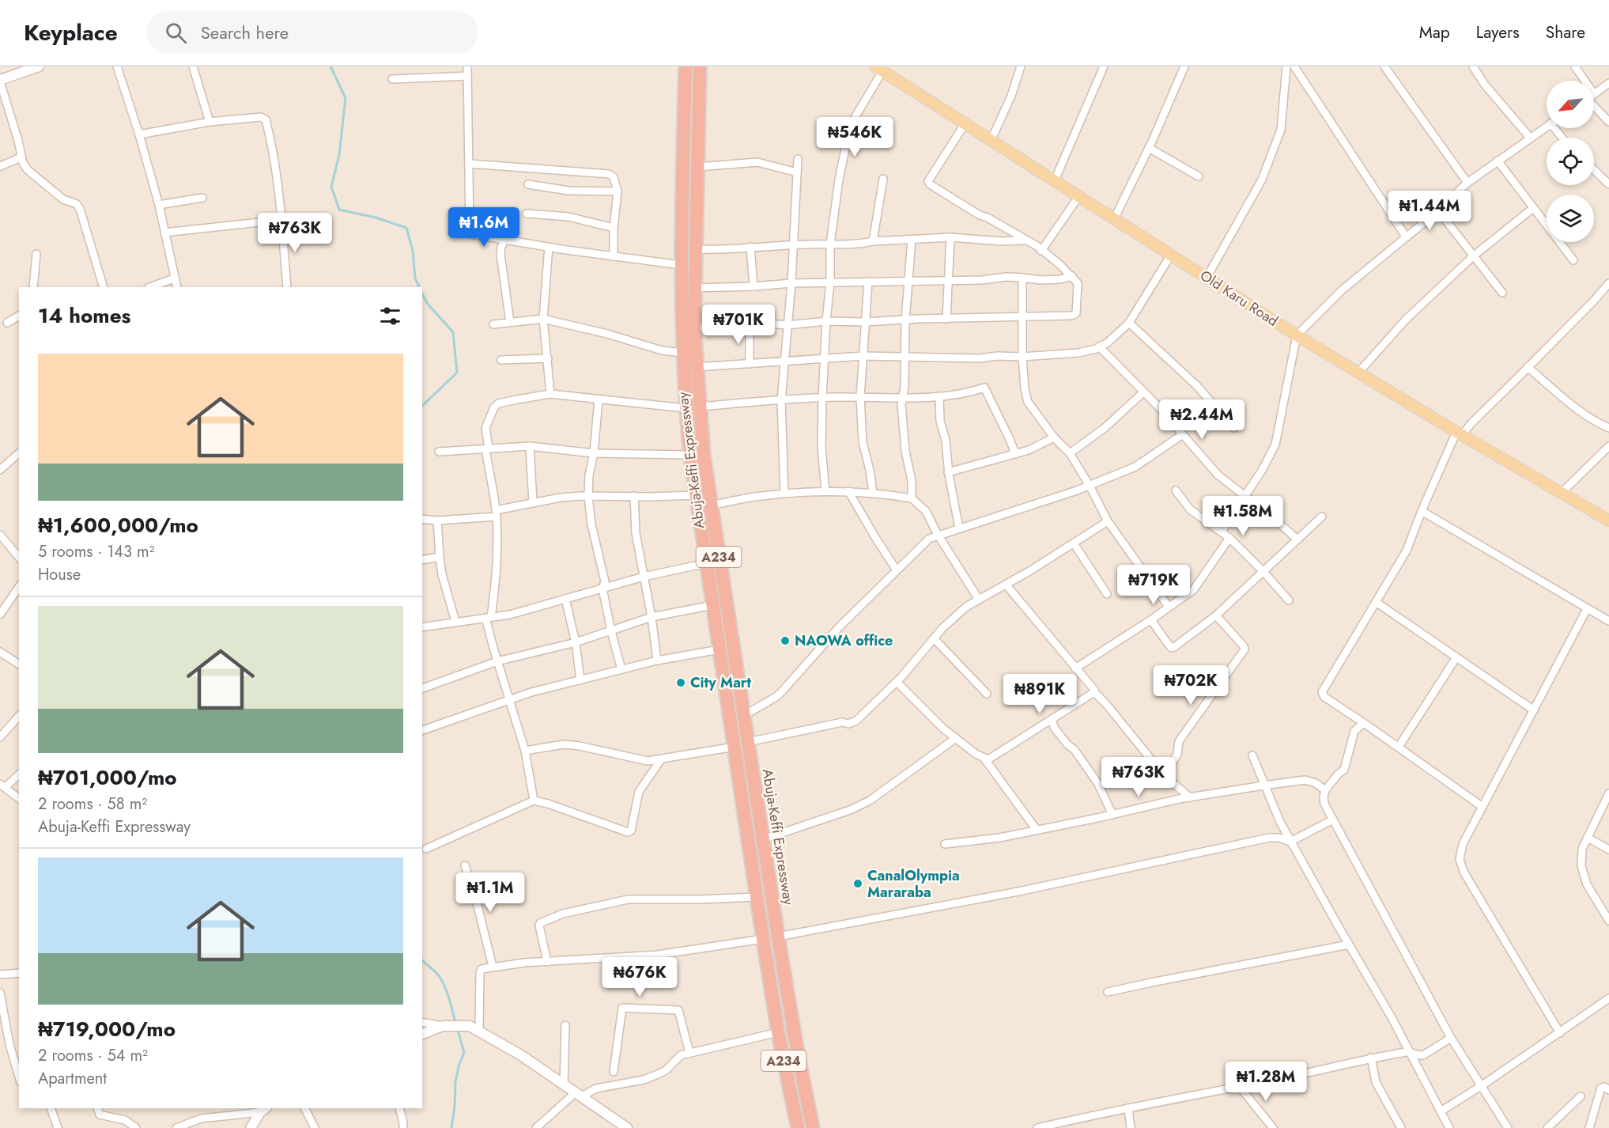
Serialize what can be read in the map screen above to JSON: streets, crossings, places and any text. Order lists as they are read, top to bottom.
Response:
{
  "streets": {
    "highway": ["Abuja-Keffi Expressway", "A234"],
    "main road": ["Old Karu Road"]
  },
  "places": ["NAOWA office", "City Mart", "CanalOlympia Mararaba"],
  "north": "bottom left",
  "page": {
    "header": "Keyplace",
    "search": "Search here",
    "nav": ["Map", "Layers", "Share"],
    "price": [
      "₦546K",
      "₦1.44M",
      "₦1.6M",
      "₦763K",
      "₦701K",
      "₦2.44M",
      "₦1.58M",
      "₦719K",
      "₦702K",
      "₦891K",
      "₦763K",
      "₦1.1M",
      "₦676K",
      "₦1.28M"
    ],
    "heading": "14 homes",
    "list": [
      {
        "name": "₦1,600,000/mo",
        "note": "5 rooms · 143 m² · House"
      },
      {
        "name": "₦701,000/mo",
        "note": "2 rooms · 58 m² · Abuja-Keffi Expressway"
      },
      {
        "name": "₦719,000/mo",
        "note": "2 rooms · 54 m² · Apartment"
      }
    ]
  }
}
